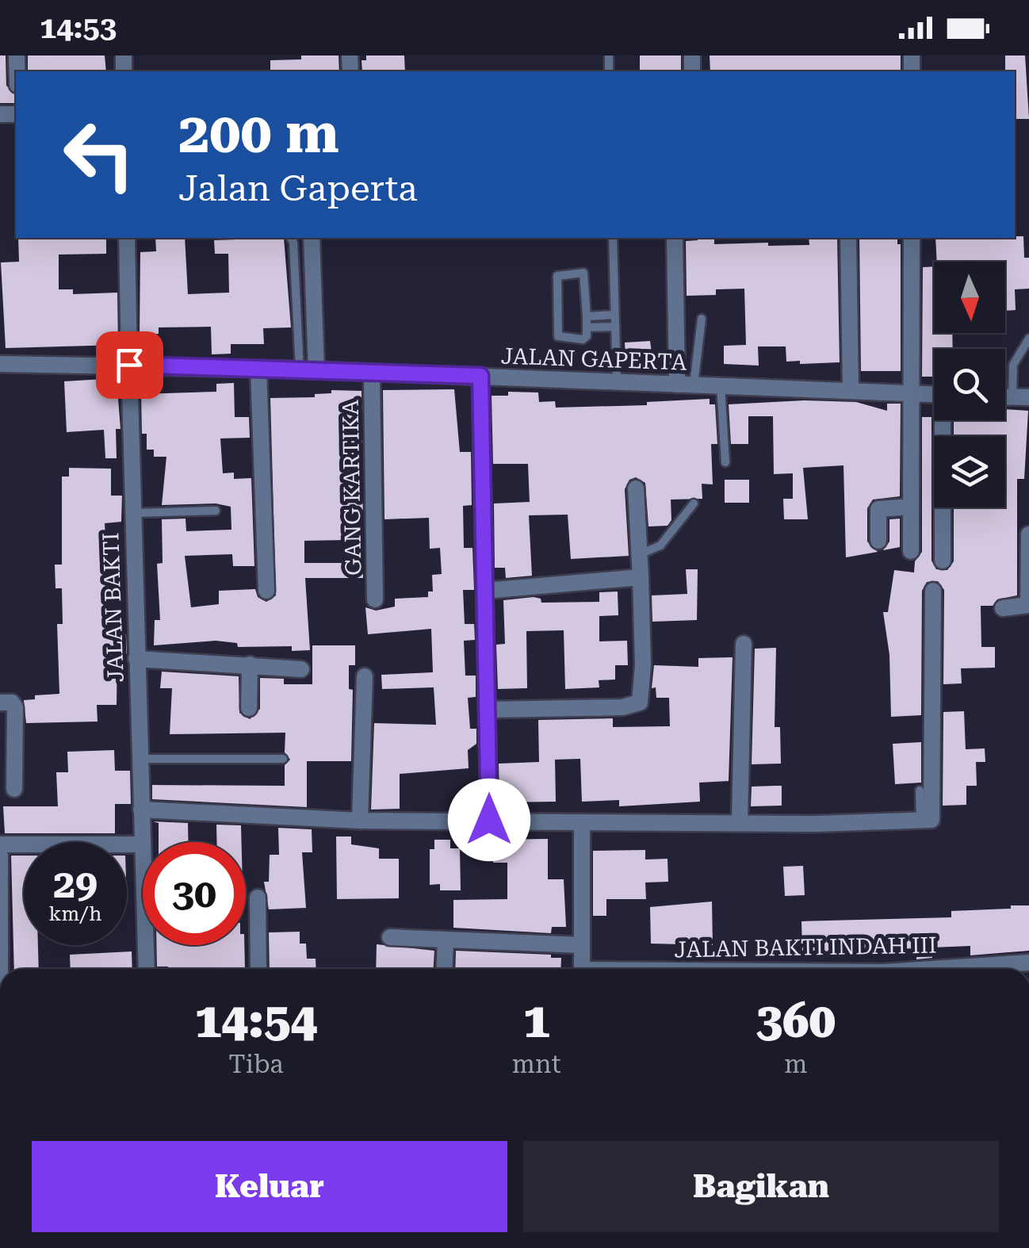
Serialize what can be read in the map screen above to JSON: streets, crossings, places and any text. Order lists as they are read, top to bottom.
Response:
{
  "streets": {
    "street": [
      "JALAN GAPERTA",
      "GANG KARTIKA",
      "JALAN BAKTI",
      "JALAN BAKTI INDAH III"
    ]
  },
  "crossings": [
    ["JALAN GAPERTA", "GANG KARTIKA"],
    ["JALAN GAPERTA", "JALAN BAKTI"]
  ],
  "north": "bottom",
  "page": {
    "status": "14:53",
    "turn": ["200 m", "Jalan Gaperta"],
    "speed": "29 km/h",
    "limit": "30",
    "eta": [
      "14:54",
      "Tiba",
      "1",
      "mnt",
      "360",
      "m"
    ],
    "buttons": ["Keluar", "Bagikan"]
  }
}
